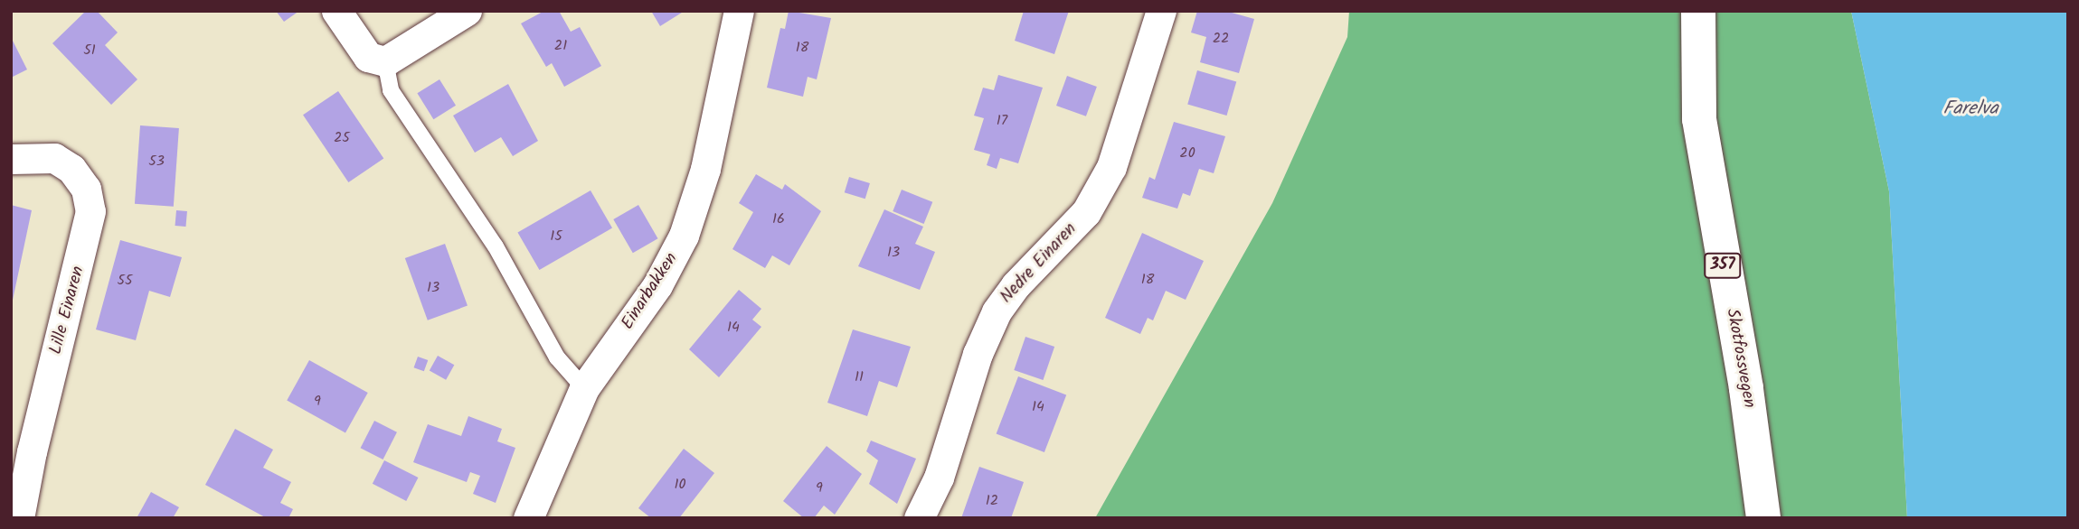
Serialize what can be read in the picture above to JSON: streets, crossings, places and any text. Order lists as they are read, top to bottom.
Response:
{
  "streets": {
    "main road": ["357", "Skotfossvegen"],
    "street": ["Nedre Einaren", "Einarbakken", "Lille Einaren"]
  },
  "water": ["Farelva"],
  "house_numbers": [
    "22",
    "21",
    "18",
    "51",
    "17",
    "25",
    "20",
    "53",
    "16",
    "15",
    "13",
    "18",
    "55",
    "13",
    "14",
    "11",
    "9",
    "14",
    "10",
    "9",
    "12"
  ]
}
